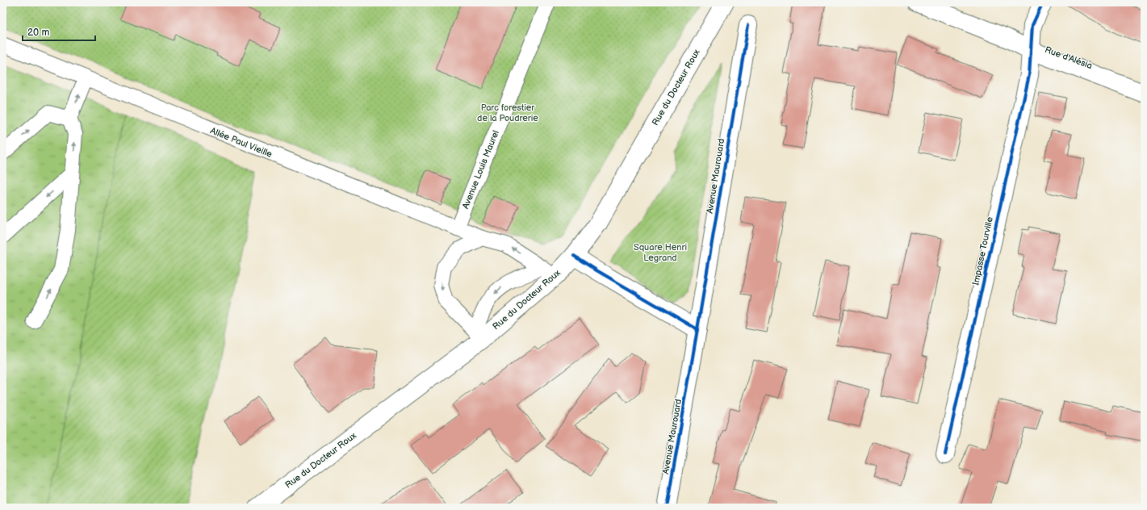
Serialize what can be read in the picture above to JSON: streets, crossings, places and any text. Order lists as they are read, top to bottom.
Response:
{
  "streets": {
    "street": [
      "Rue d'Alésia",
      "Rue du Docteur Roux",
      "Avenue Maurouard",
      "Impasse Tourville"
    ],
    "lane": ["Allée Paul Vieille", "Avenue Louis Maurel"]
  },
  "crossings": [
    ["Rue d'Alésia", "Impasse Tourville"],
    ["Allée Paul Vieille", "Avenue Louis Maurel"]
  ],
  "parks": ["Parc forestier de la Poudrerie", "Square Henri Legrand"],
  "scale_bar": "20 m"
}
